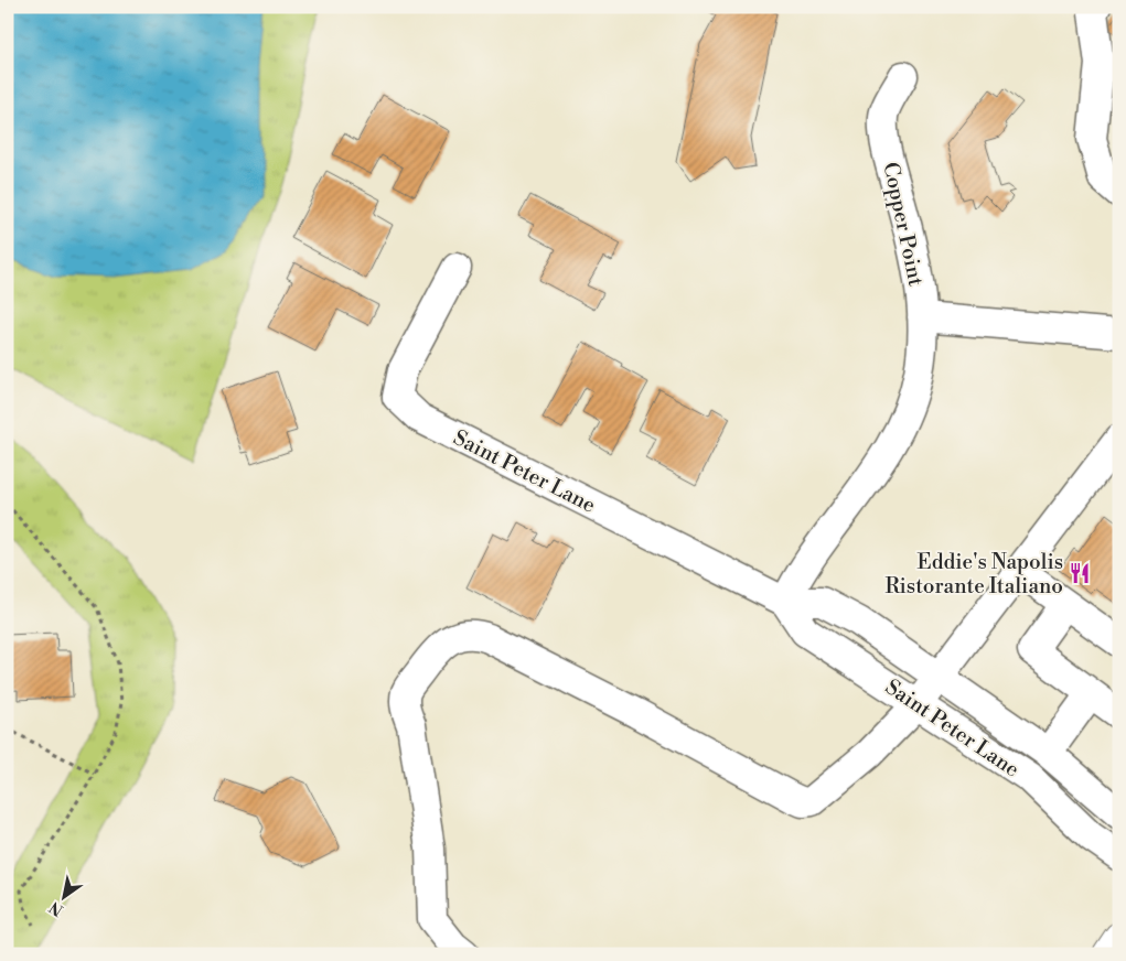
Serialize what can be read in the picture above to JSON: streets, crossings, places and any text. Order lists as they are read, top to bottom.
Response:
{
  "streets": {
    "street": ["Copper Point", "Saint Peter Lane"]
  },
  "crossings": [
    ["Copper Point", "Saint Peter Lane"]
  ],
  "places": {
    "restaurant": ["Eddie's Napolis Ristorante Italiano"]
  },
  "north": "bottom left"
}
